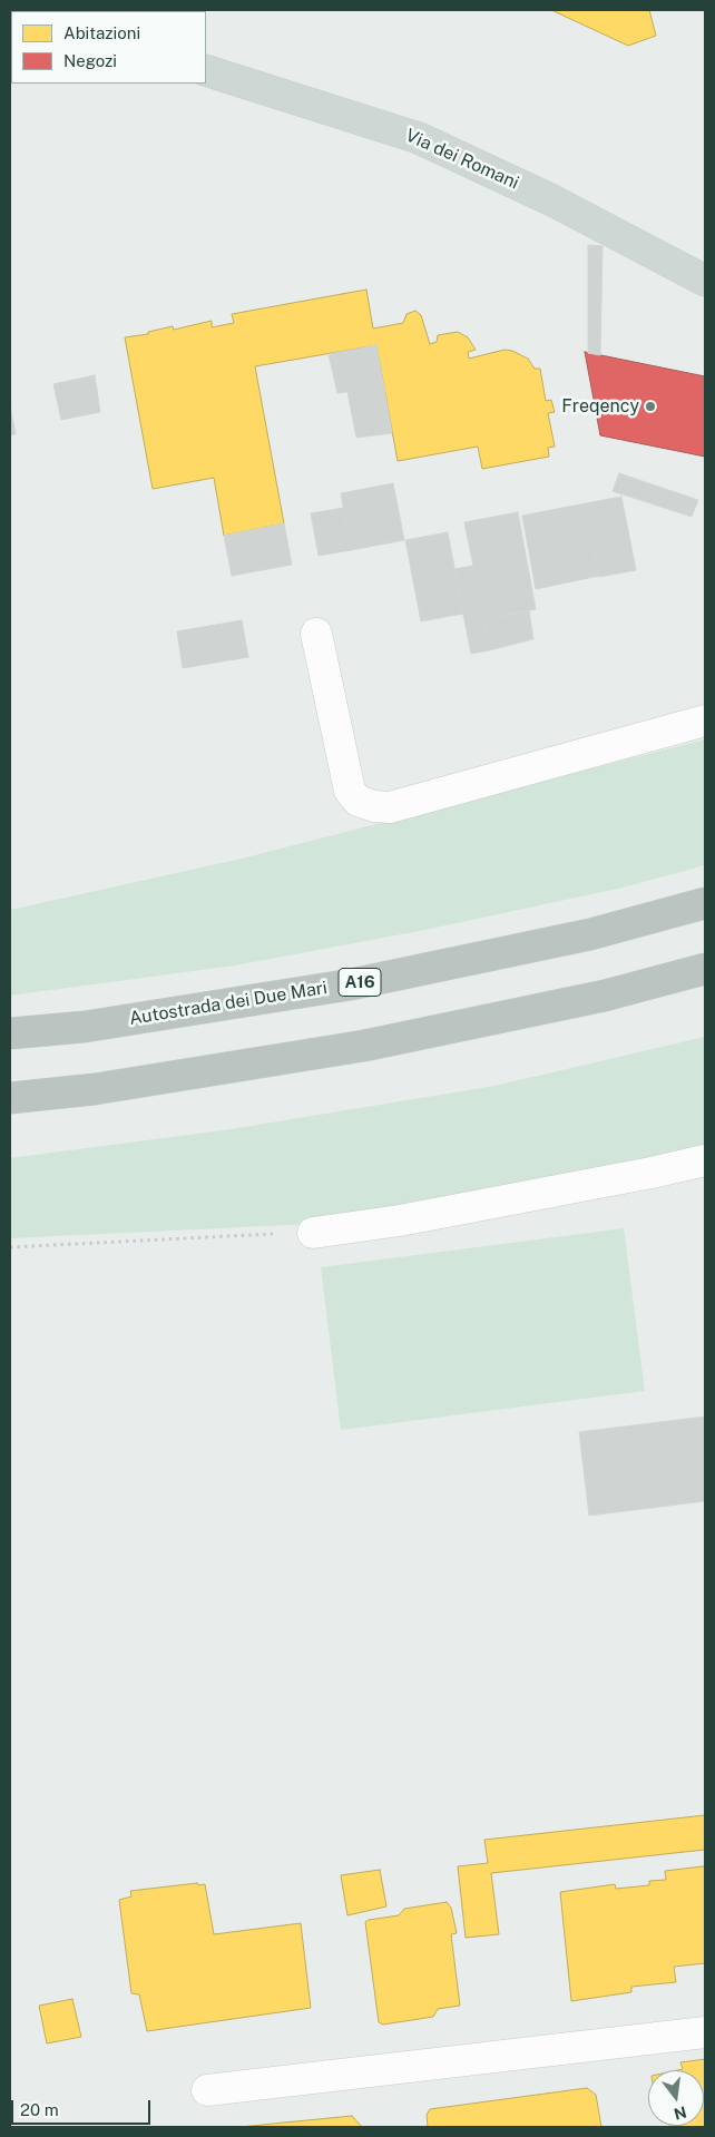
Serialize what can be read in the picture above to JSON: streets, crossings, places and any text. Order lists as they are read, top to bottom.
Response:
{
  "streets": {
    "highway": ["A16", "Autostrada dei Due Mari"],
    "main road": ["Via dei Romani"]
  },
  "places": ["Freqency"],
  "legend": ["Abitazioni", "Negozi"],
  "scale_bar": "20 m",
  "north": "bottom"
}
